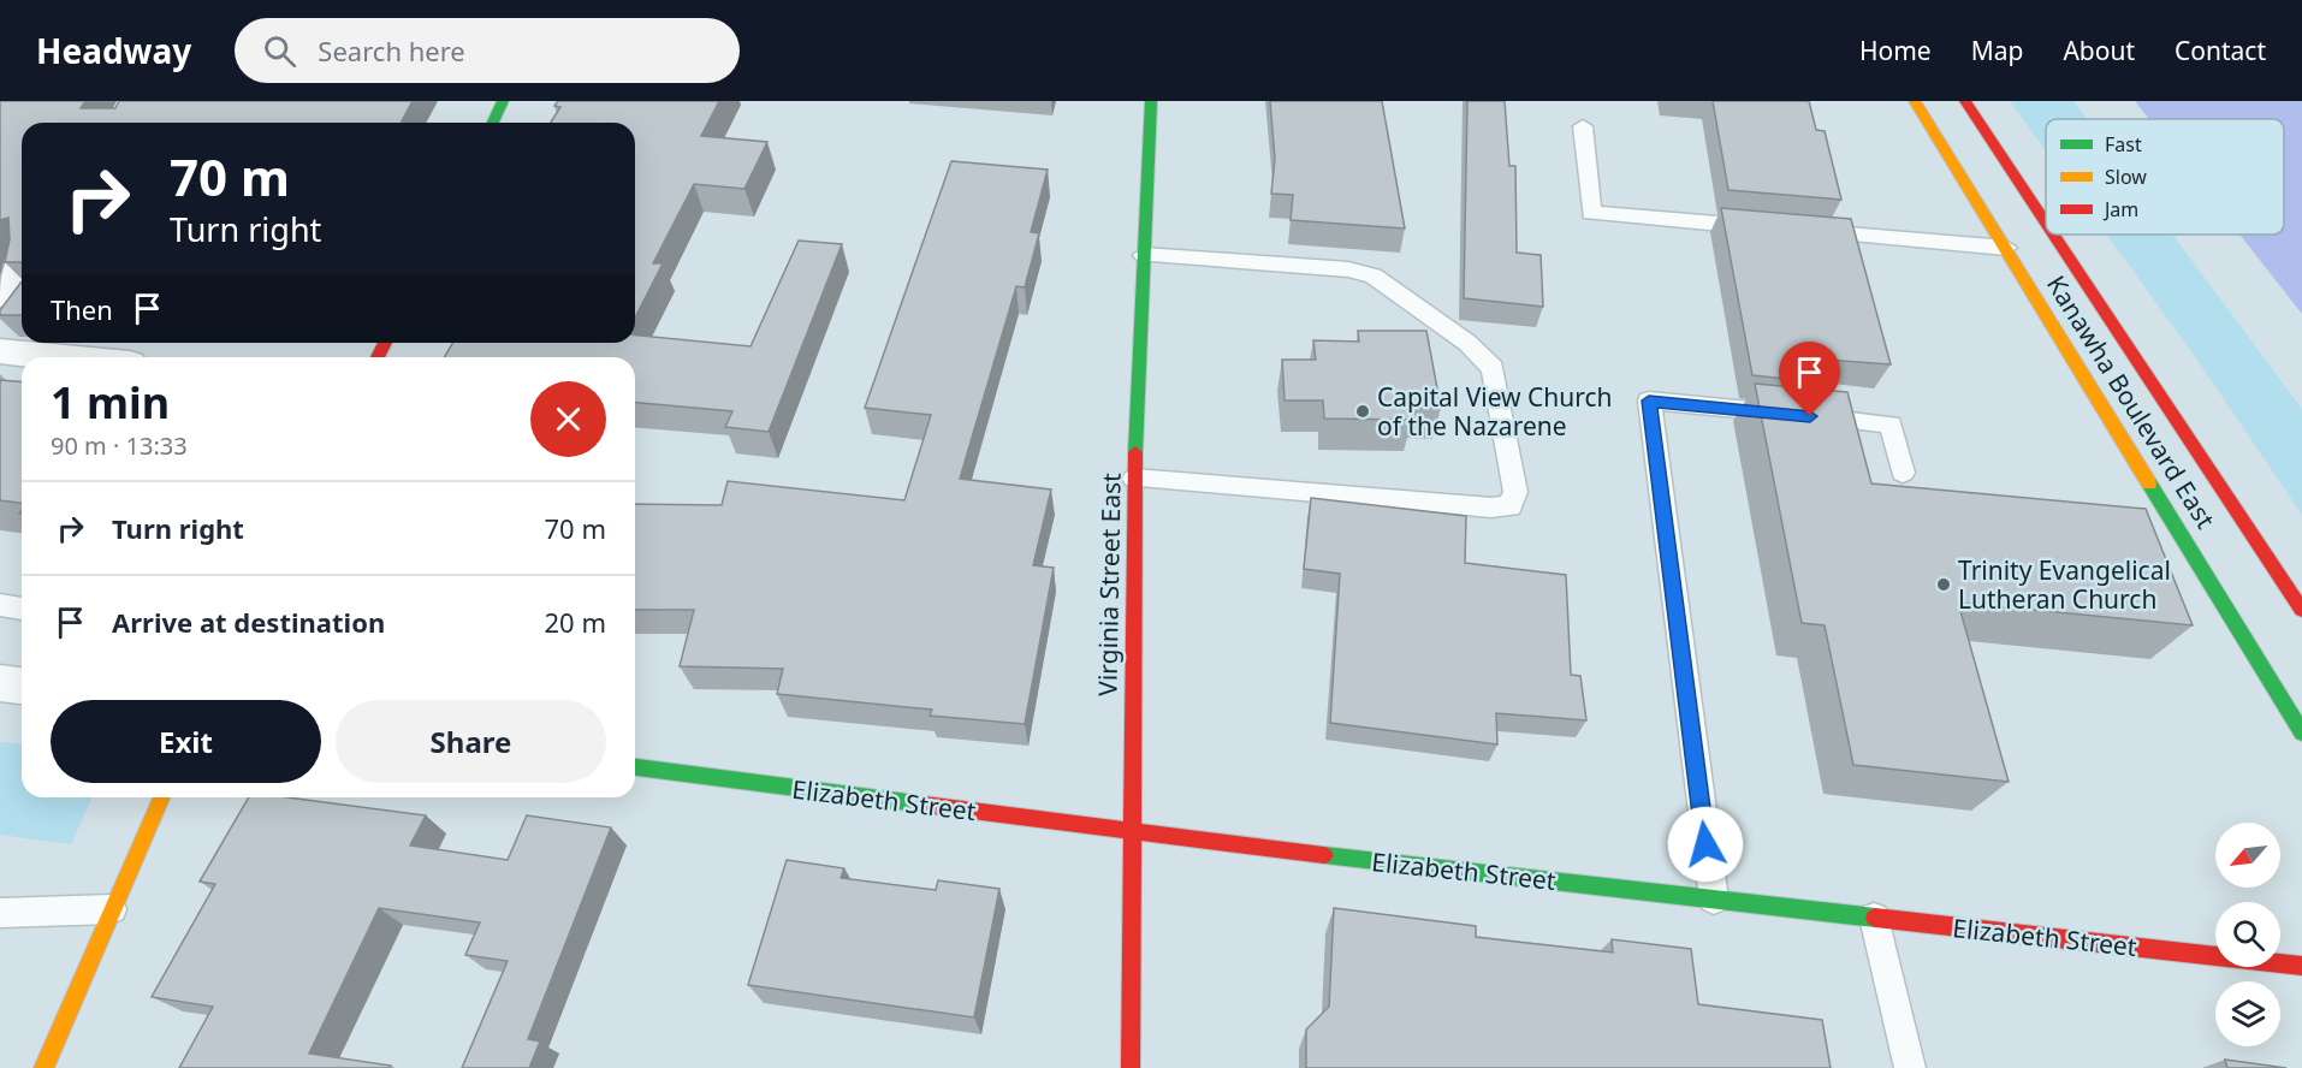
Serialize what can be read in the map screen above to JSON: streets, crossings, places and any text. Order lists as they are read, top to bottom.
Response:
{
  "streets": {
    "main road": ["Kanawha Boulevard East", "Virginia Street East", "Elizabeth Street"]
  },
  "crossings": [
    ["Virginia Street East", "Elizabeth Street"]
  ],
  "places": ["Capital View Church of the Nazarene", "Trinity Evangelical Lutheran Church"],
  "legend": ["Fast", "Slow", "Jam"],
  "north": "bottom left",
  "page": {
    "header": "Headway",
    "search": "Search here",
    "nav": [
      "Home",
      "Map",
      "About",
      "Contact"
    ],
    "turn": ["70 m", "Turn right"],
    "then": "Then",
    "heading": ["1 min", "90 m · 13:33"],
    "list": [
      {
        "name": "Turn right",
        "value": "70 m"
      },
      {
        "name": "Arrive at destination",
        "value": "20 m"
      }
    ],
    "buttons": ["Exit", "Share"]
  }
}
